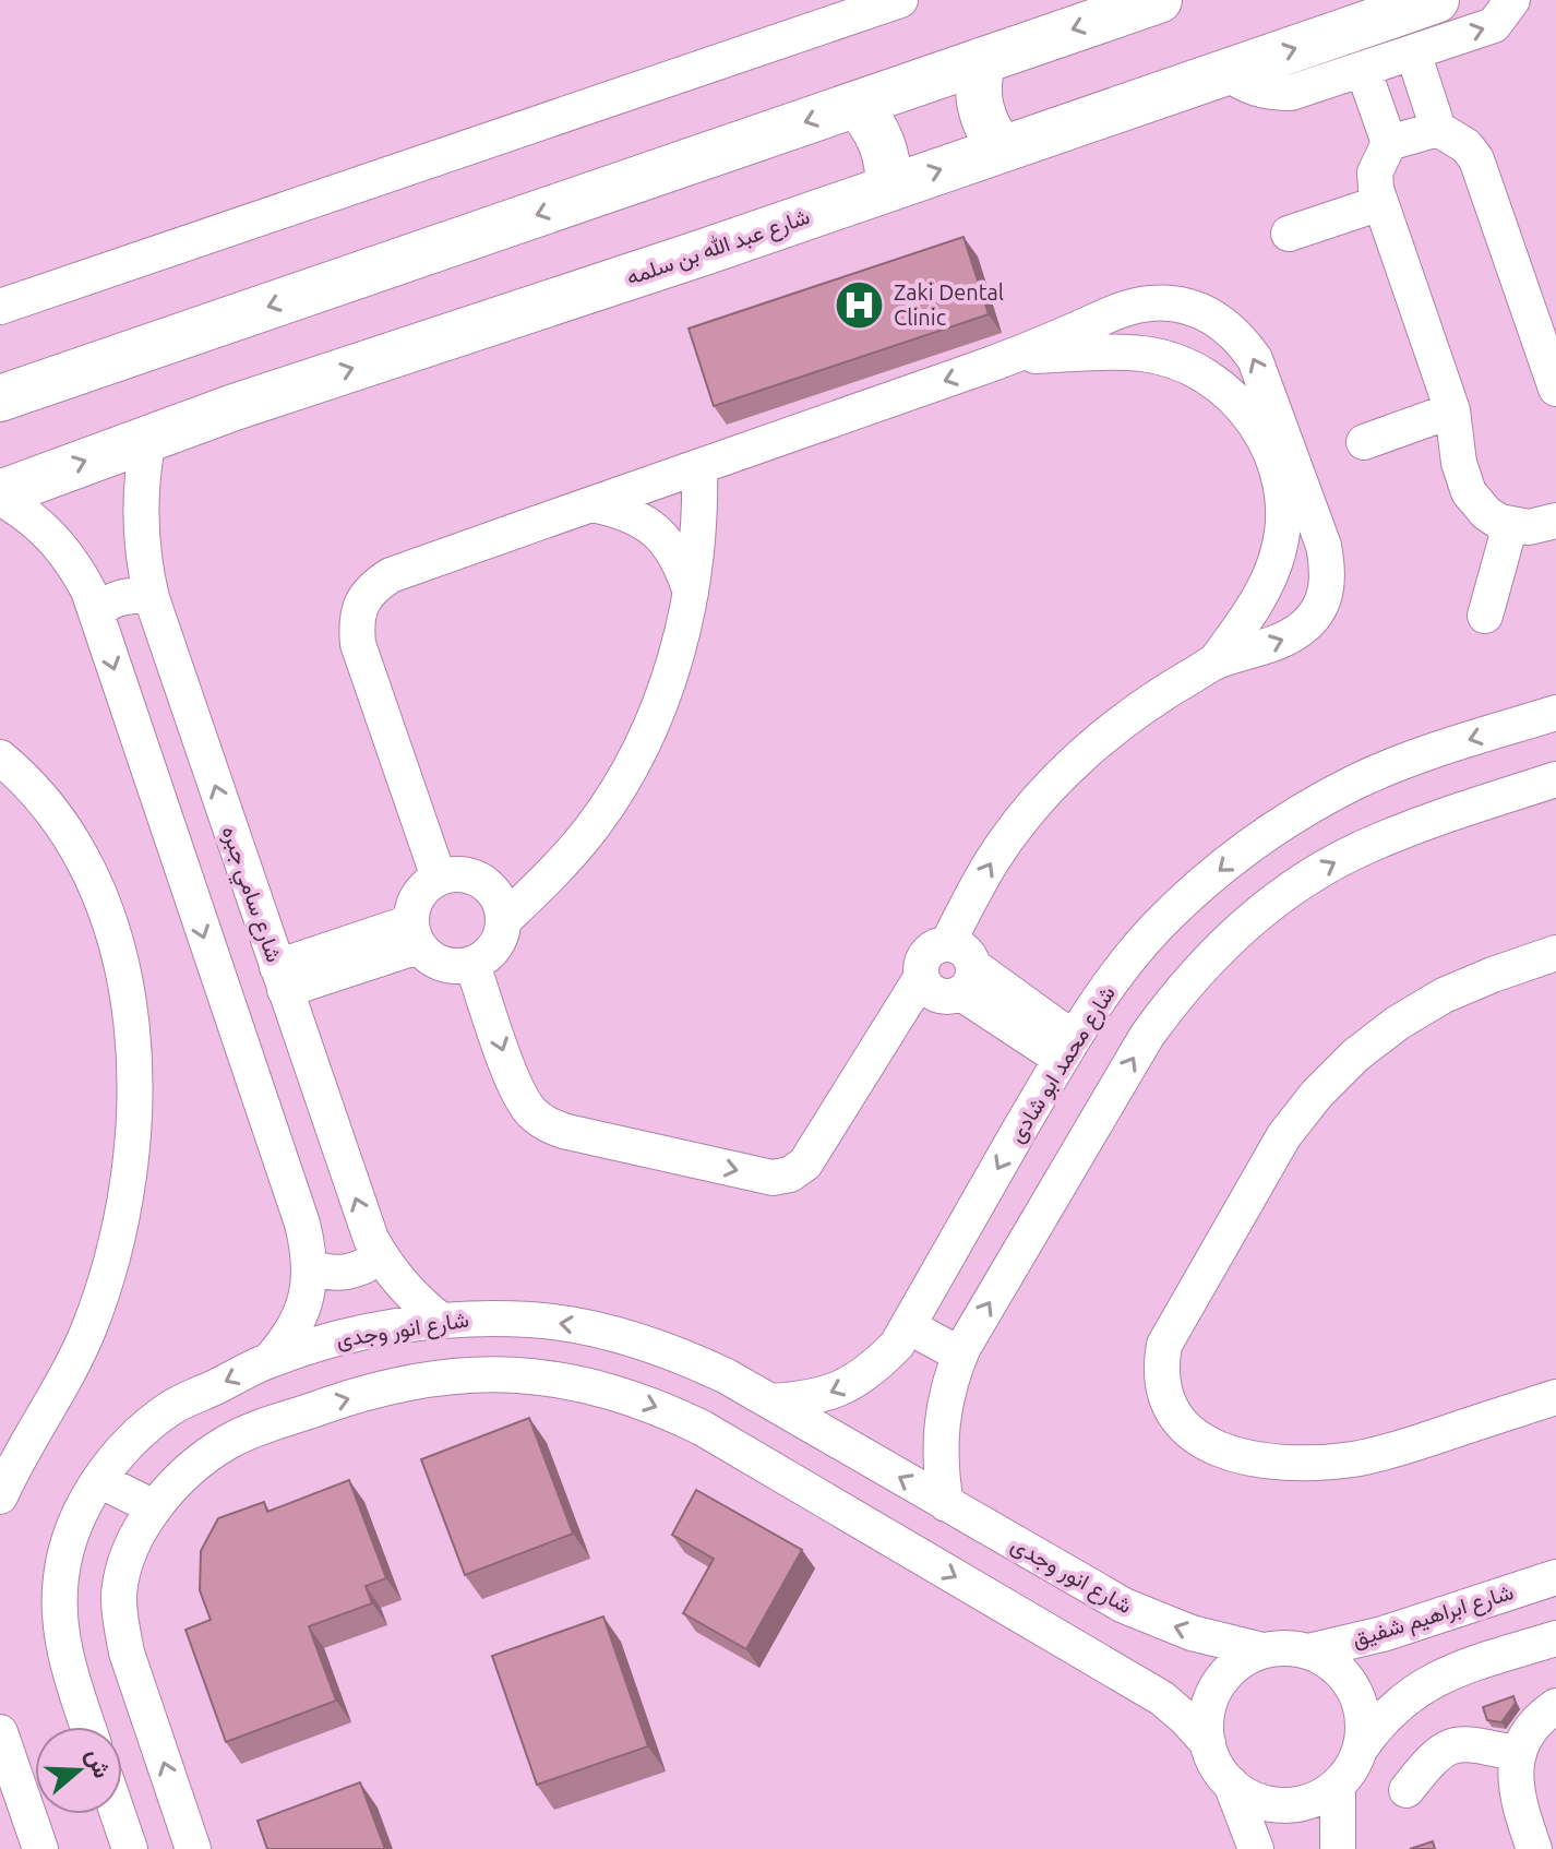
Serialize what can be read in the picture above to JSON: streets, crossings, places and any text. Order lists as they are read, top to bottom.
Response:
{
  "streets": {
    "main road": ["شارع عبد الله بن سلمه"],
    "street": [
      "شارع سامي جبره",
      "شارع محمد ابو شادى",
      "شارع انور وجدى",
      "شارع ابراهيم شفيق"
    ]
  },
  "crossings": [
    ["شارع عبد الله بن سلمه", "شارع سامي جبره"],
    ["شارع سامي جبره", "شارع انور وجدى"],
    ["شارع محمد ابو شادى", "شارع انور وجدى"],
    ["شارع انور وجدى", "شارع ابراهيم شفيق"]
  ],
  "places": {
    "hospital": ["Zaki Dental Clinic"]
  },
  "north": "right"
}
